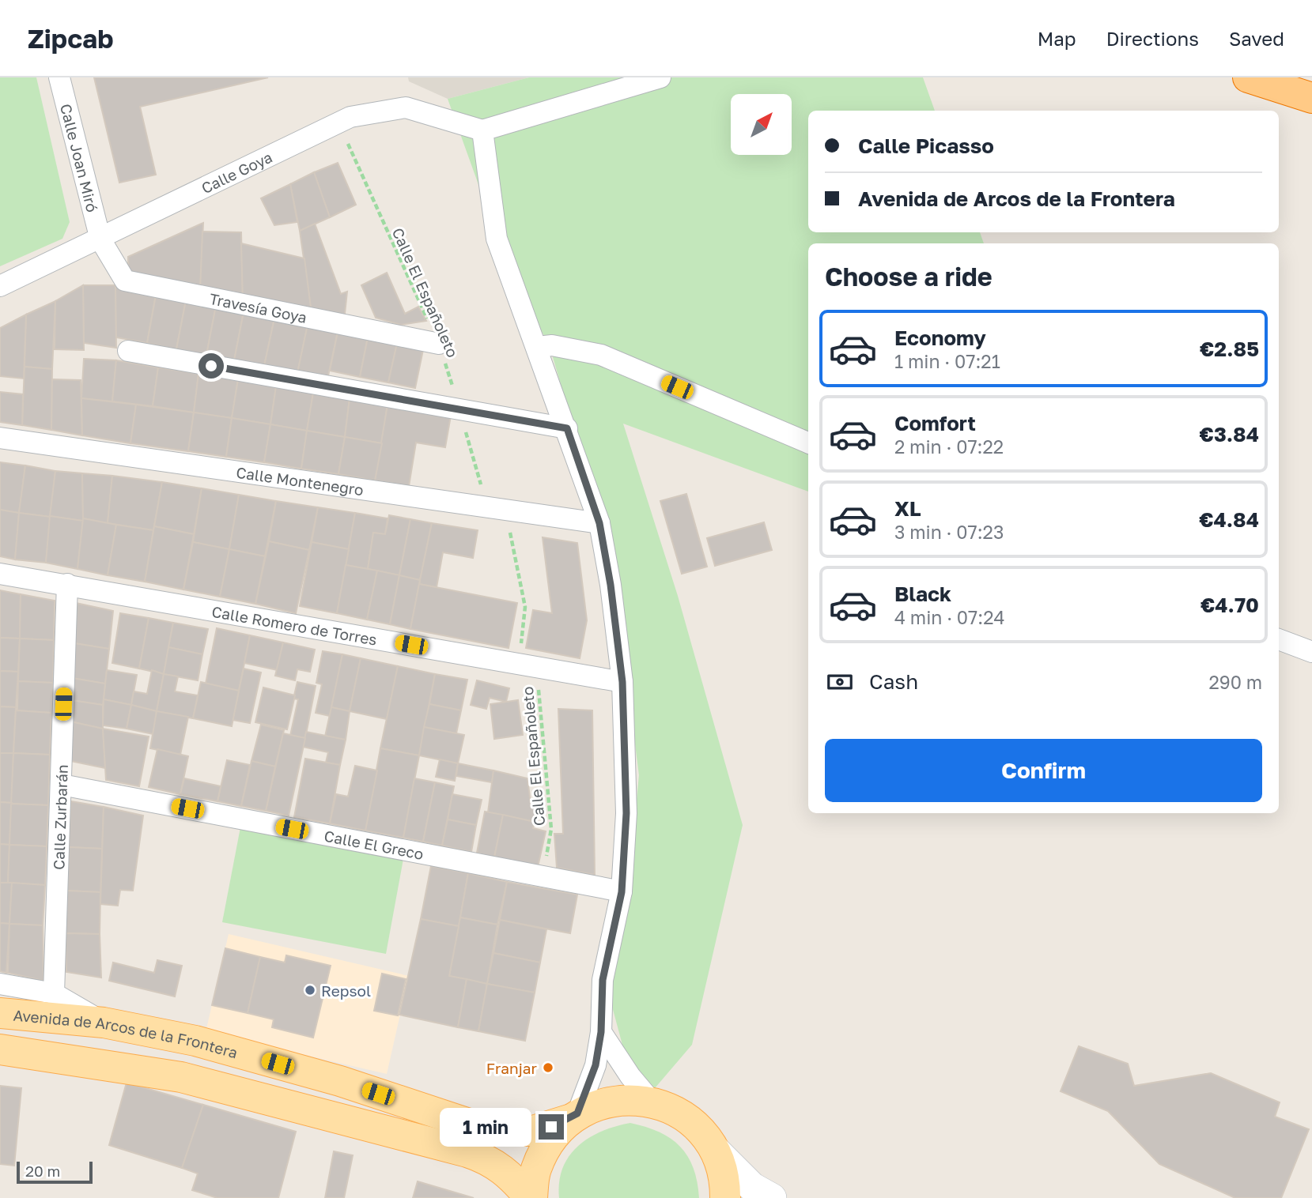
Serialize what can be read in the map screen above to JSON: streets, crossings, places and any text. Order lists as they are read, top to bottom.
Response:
{
  "streets": {
    "main road": ["Avenida de Arcos de la Frontera"],
    "street": [
      "Calle Joan Miró",
      "Calle Goya",
      "Travesía Goya",
      "Calle Montenegro",
      "Calle Romero de Torres",
      "Calle Zurbarán",
      "Calle El Greco"
    ],
    "path": ["Calle El Españoleto"]
  },
  "crossings": [
    ["Calle Joan Miró", "Calle Goya"],
    ["Calle Joan Miró", "Travesía Goya"],
    ["Calle Goya", "Calle El Españoleto"],
    ["Calle Goya", "Travesía Goya"],
    ["Calle El Españoleto", "Travesía Goya"],
    ["Calle El Españoleto", "Calle Montenegro"],
    ["Calle El Españoleto", "Calle Romero de Torres"],
    ["Calle El Españoleto", "Calle El Greco"],
    ["Calle Romero de Torres", "Calle Zurbarán"],
    ["Calle Zurbarán", "Calle El Greco"]
  ],
  "places": ["Repsol", "Franjar"],
  "scale_bar": "20 m",
  "north": "top right",
  "page": {
    "header": "Zipcab",
    "nav": ["Map", "Directions", "Saved"],
    "banner": ["Calle Picasso", "Avenida de Arcos de la Frontera"],
    "heading": "Choose a ride",
    "list": [
      {
        "name": "Economy",
        "note": "1 min · 07:21",
        "value": "€2.85"
      },
      {
        "name": "Comfort",
        "note": "2 min · 07:22",
        "value": "€3.84"
      },
      {
        "name": "XL",
        "note": "3 min · 07:23",
        "value": "€4.84"
      },
      {
        "name": "Black",
        "note": "4 min · 07:24",
        "value": "€4.70"
      }
    ],
    "pay": ["Cash", "290 m"],
    "buttons": "Confirm",
    "bubble": "1 min",
    "scale": "20 m"
  }
}
